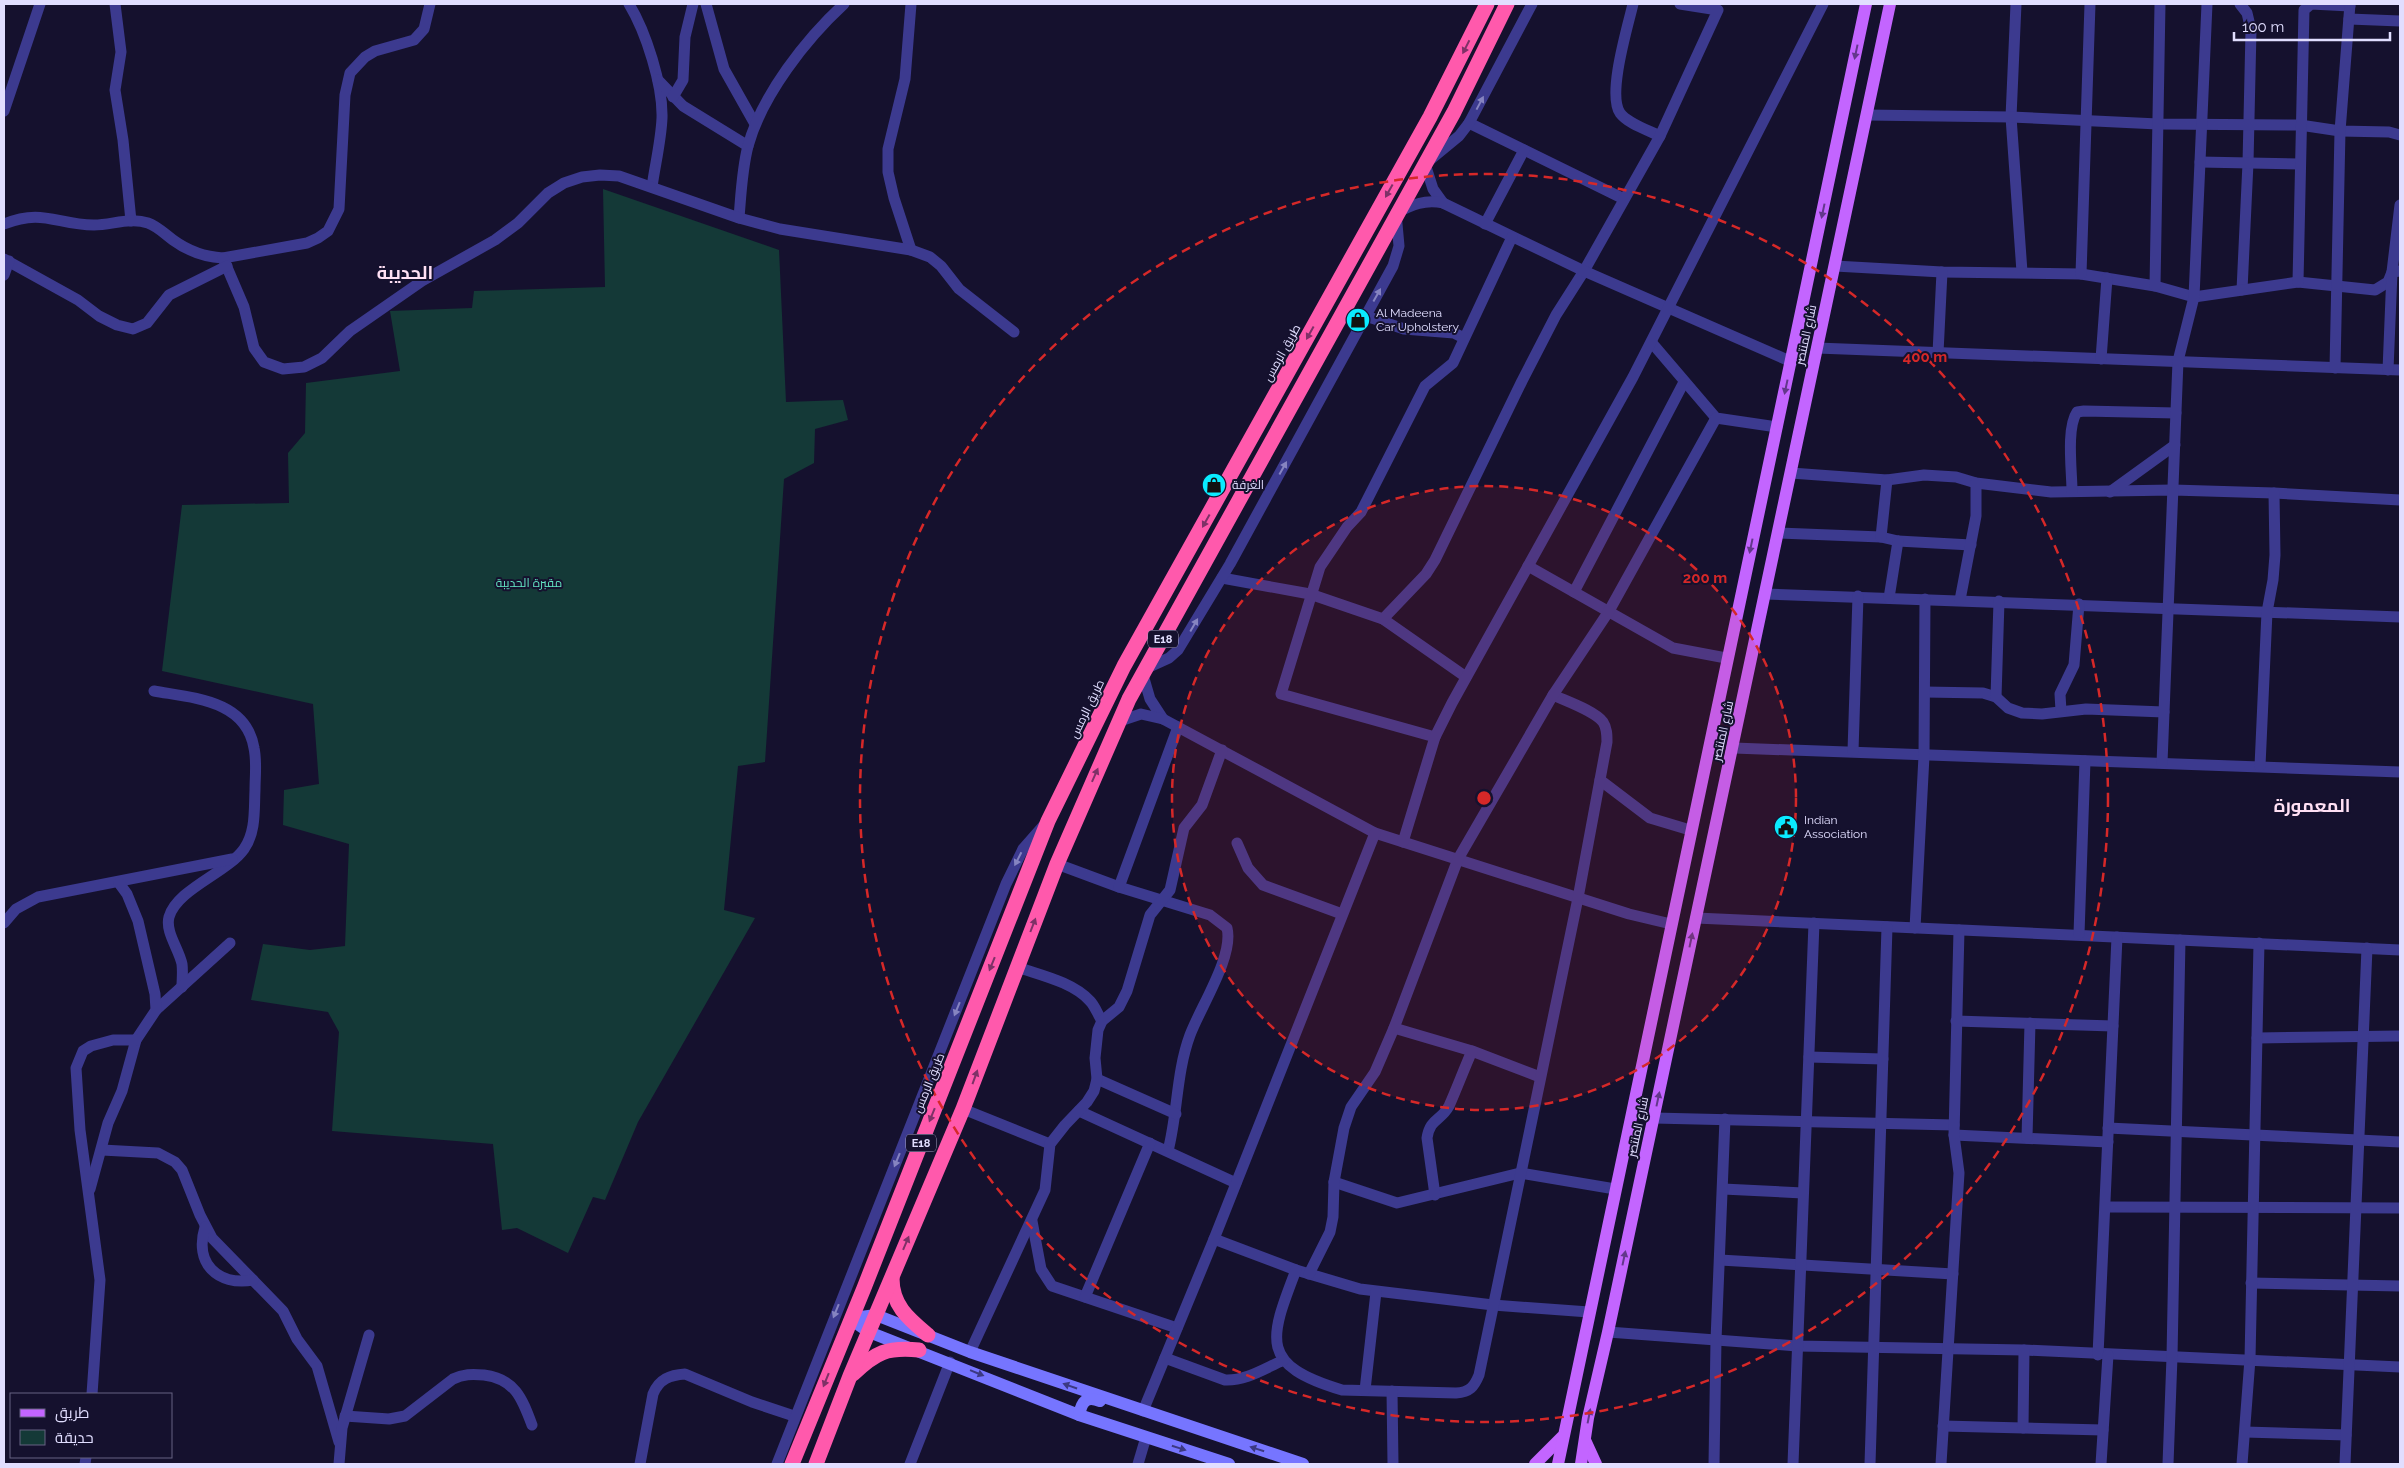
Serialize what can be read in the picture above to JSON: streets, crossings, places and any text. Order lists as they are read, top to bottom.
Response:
{
  "streets": {
    "highway": ["طريق الرمس", "E18"],
    "main road": ["شارع المنتصر"]
  },
  "districts": ["الحديبة", "المعمورة"],
  "parks": ["مقبرة الحديبة"],
  "places": {
    "shop": ["Al Madeena Car Upholstery", "الغرفة"],
    "public building": ["Indian Association"]
  },
  "legend": ["طريق", "حديقة"],
  "scale_bar": "100 m",
  "rings": ["400 m", "200 m"]
}
